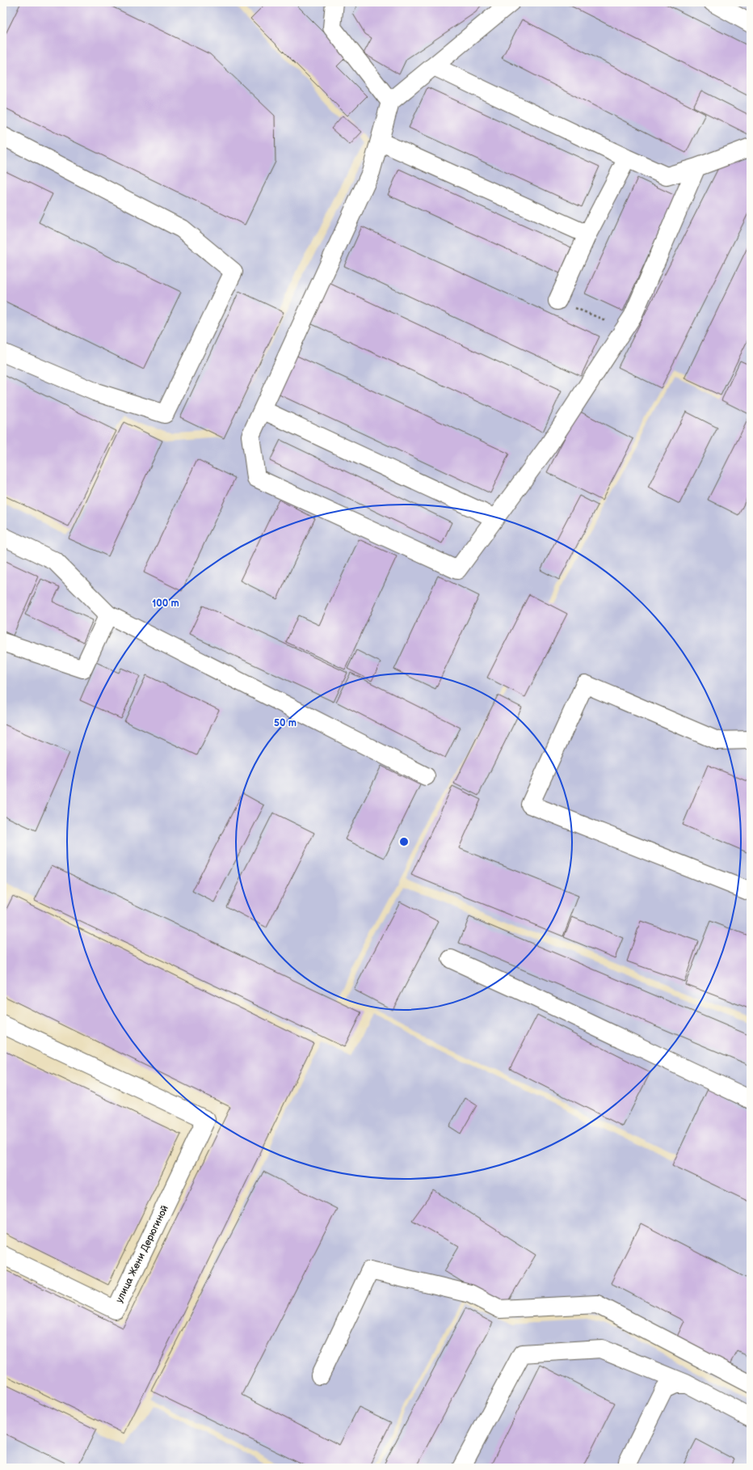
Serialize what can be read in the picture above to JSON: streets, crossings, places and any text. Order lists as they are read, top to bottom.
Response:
{
  "streets": {
    "street": ["улица Жени Дерюгиной"]
  },
  "rings": ["100 m", "50 m"]
}
